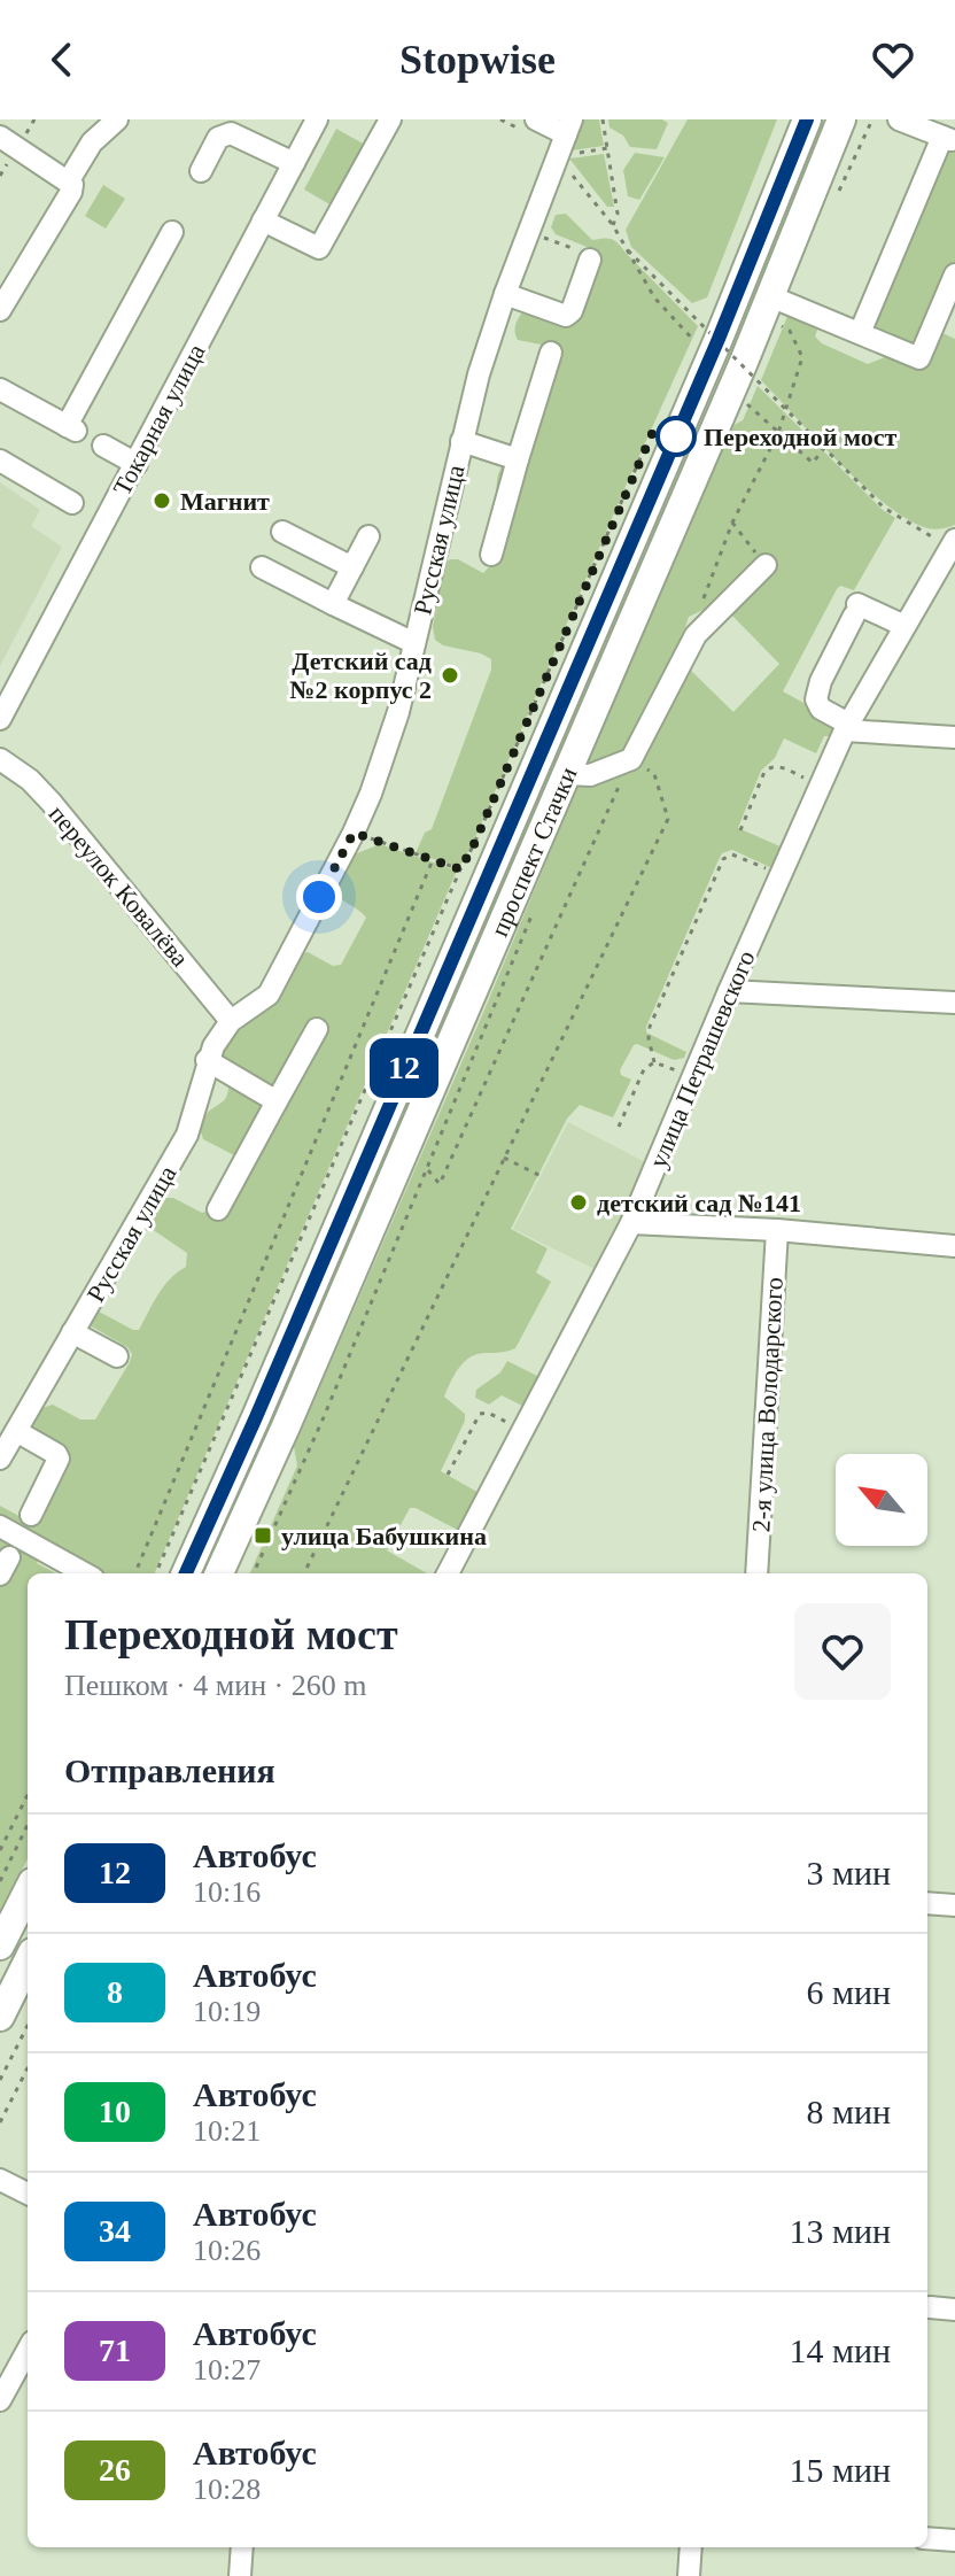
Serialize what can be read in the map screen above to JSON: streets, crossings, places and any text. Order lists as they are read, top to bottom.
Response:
{
  "streets": {
    "main road": ["проспект Стачки"],
    "street": [
      "Токарная улица",
      "Русская улица",
      "переулок Ковалёва",
      "улица Петрашевского",
      "2-я улица Володарского"
    ]
  },
  "crossings": [
    ["Русская улица", "переулок Ковалёва"]
  ],
  "places": {
    "other": [
      "Переходной мост",
      "Магнит",
      "Детский сад №2 корпус 2",
      "детский сад №141"
    ],
    "transit": ["улица Бабушкина"]
  },
  "lines": ["bus line 12"],
  "north": "top left",
  "page": {
    "header": "Stopwise",
    "on_map": "12",
    "heading": [
      ["Переходной мост", "Пешком · 4 мин · 260 m"],
      "Отправления"
    ],
    "list": [
      {
        "mark": "12",
        "name": "Автобус",
        "note": "10:16",
        "value": "3 мин"
      },
      {
        "mark": "8",
        "name": "Автобус",
        "note": "10:19",
        "value": "6 мин"
      },
      {
        "mark": "10",
        "name": "Автобус",
        "note": "10:21",
        "value": "8 мин"
      },
      {
        "mark": "34",
        "name": "Автобус",
        "note": "10:26",
        "value": "13 мин"
      },
      {
        "mark": "71",
        "name": "Автобус",
        "note": "10:27",
        "value": "14 мин"
      },
      {
        "mark": "26",
        "name": "Автобус",
        "note": "10:28",
        "value": "15 мин"
      }
    ]
  }
}
